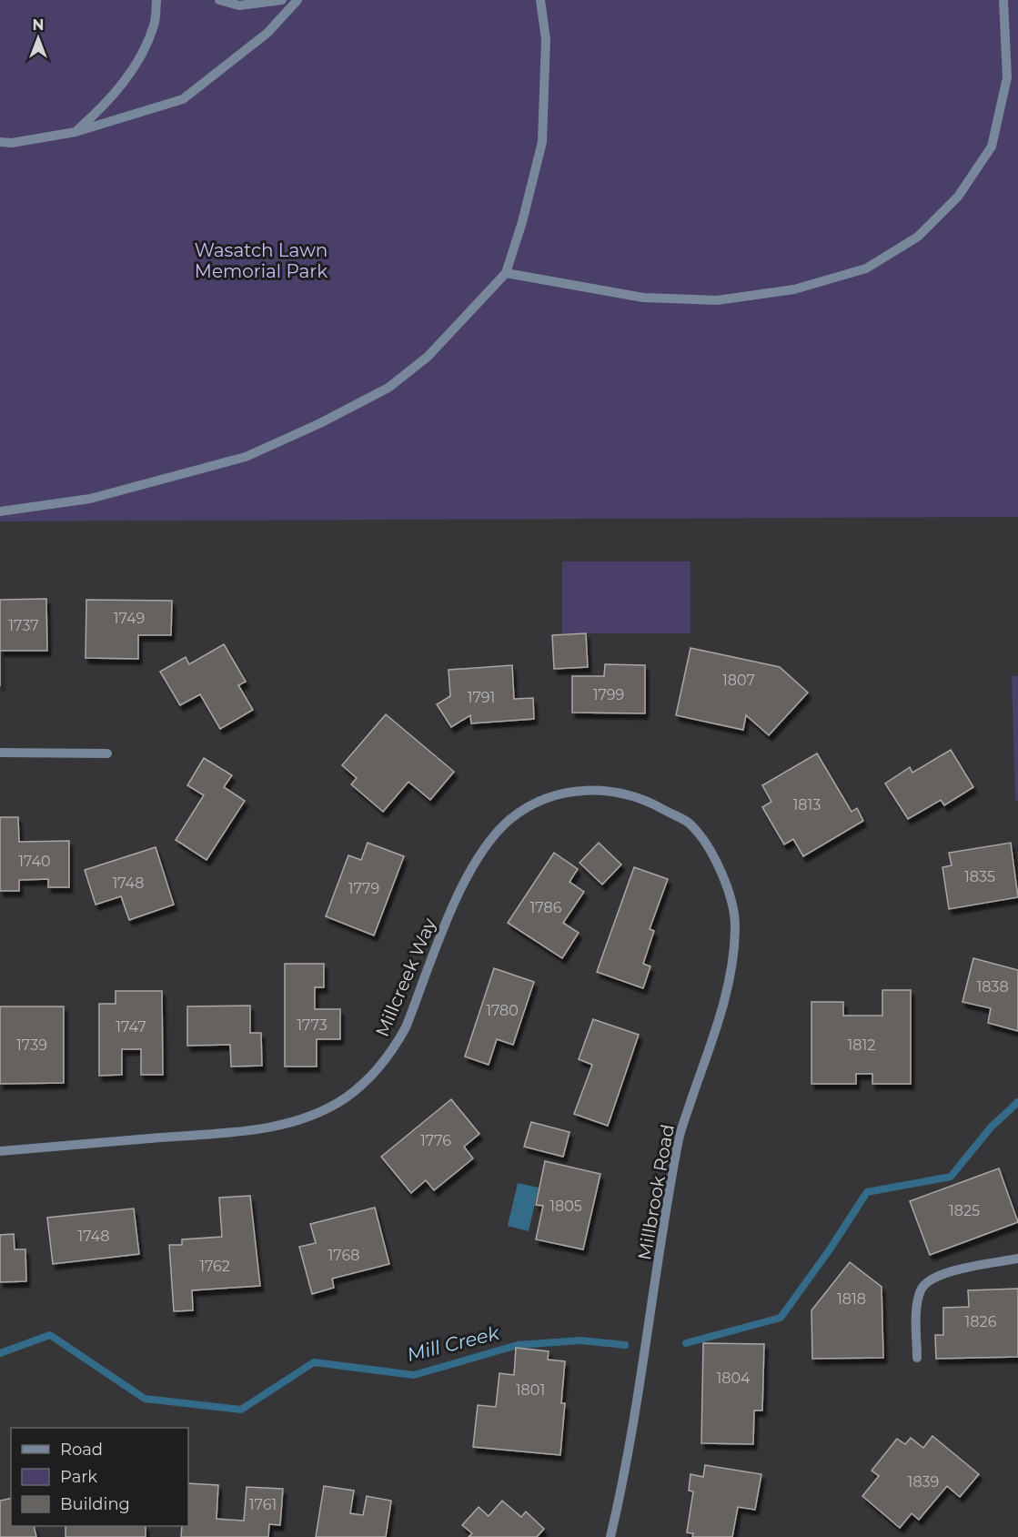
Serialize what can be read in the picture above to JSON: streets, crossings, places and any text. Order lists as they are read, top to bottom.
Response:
{
  "streets": {
    "street": ["Millcreek Way", "Millbrook Road"]
  },
  "crossings": [
    ["Millcreek Way", "Millbrook Road"]
  ],
  "water": ["Mill Creek"],
  "parks": ["Wasatch Lawn Memorial Park"],
  "house_numbers": [
    "1749",
    "1737",
    "1807",
    "1799",
    "1791",
    "1813",
    "1740",
    "1835",
    "1748",
    "1779",
    "1786",
    "1838",
    "1780",
    "1773",
    "1747",
    "1739",
    "1812",
    "1776",
    "1805",
    "1825",
    "1748",
    "1768",
    "1762",
    "1818",
    "1826",
    "1804",
    "1801",
    "1839",
    "1761"
  ],
  "legend": ["Road", "Park", "Building"],
  "north": "top"
}
